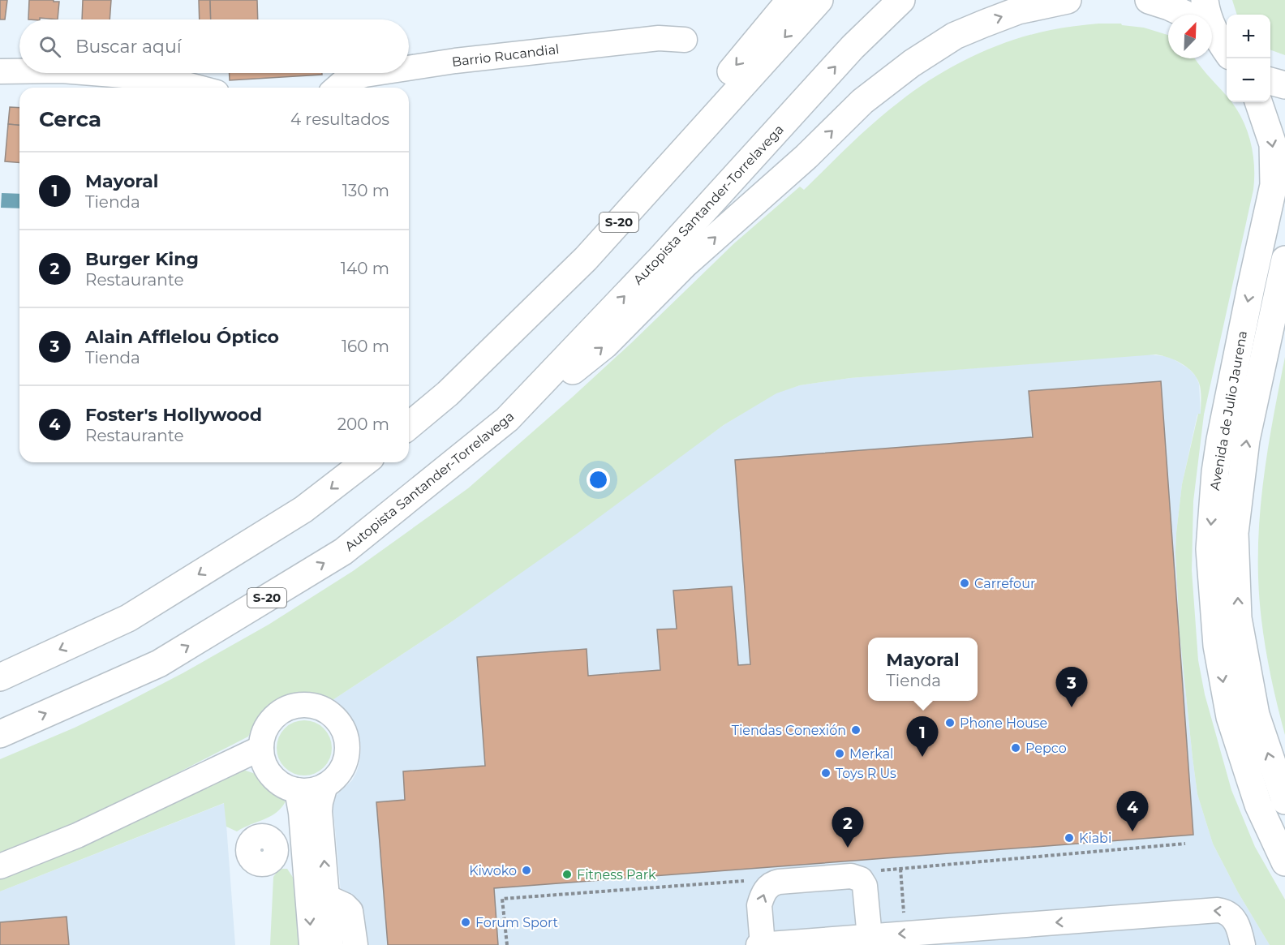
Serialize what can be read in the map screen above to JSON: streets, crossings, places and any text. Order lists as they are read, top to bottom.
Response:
{
  "streets": {
    "main road": ["Autopista Santander-Torrelavega", "S-20", "Avenida de Julio Jaurena"],
    "street": ["Barrio Rucandial"]
  },
  "places": [
    "Carrefour",
    "Phone House",
    "Tiendas Conexión",
    "Pepco",
    "Merkal",
    "Toys R Us",
    "Kiabi",
    "Kiwoko",
    "Fitness Park",
    "Forum Sport"
  ],
  "north": "top right",
  "page": {
    "map_buttons": ["+", "−"],
    "search": "Buscar aquí",
    "heading": ["Cerca", "4 resultados"],
    "list": [
      {
        "mark": "1",
        "name": "Mayoral",
        "note": "Tienda",
        "value": "130 m"
      },
      {
        "mark": "2",
        "name": "Burger King",
        "note": "Restaurante",
        "value": "140 m"
      },
      {
        "mark": "3",
        "name": "Alain Afflelou Óptico",
        "note": "Tienda",
        "value": "160 m"
      },
      {
        "mark": "4",
        "name": "Foster's Hollywood",
        "note": "Restaurante",
        "value": "200 m"
      }
    ],
    "popup": ["Mayoral", "Tienda"],
    "pins": [
      "3",
      "1",
      "4",
      "2"
    ]
  }
}
